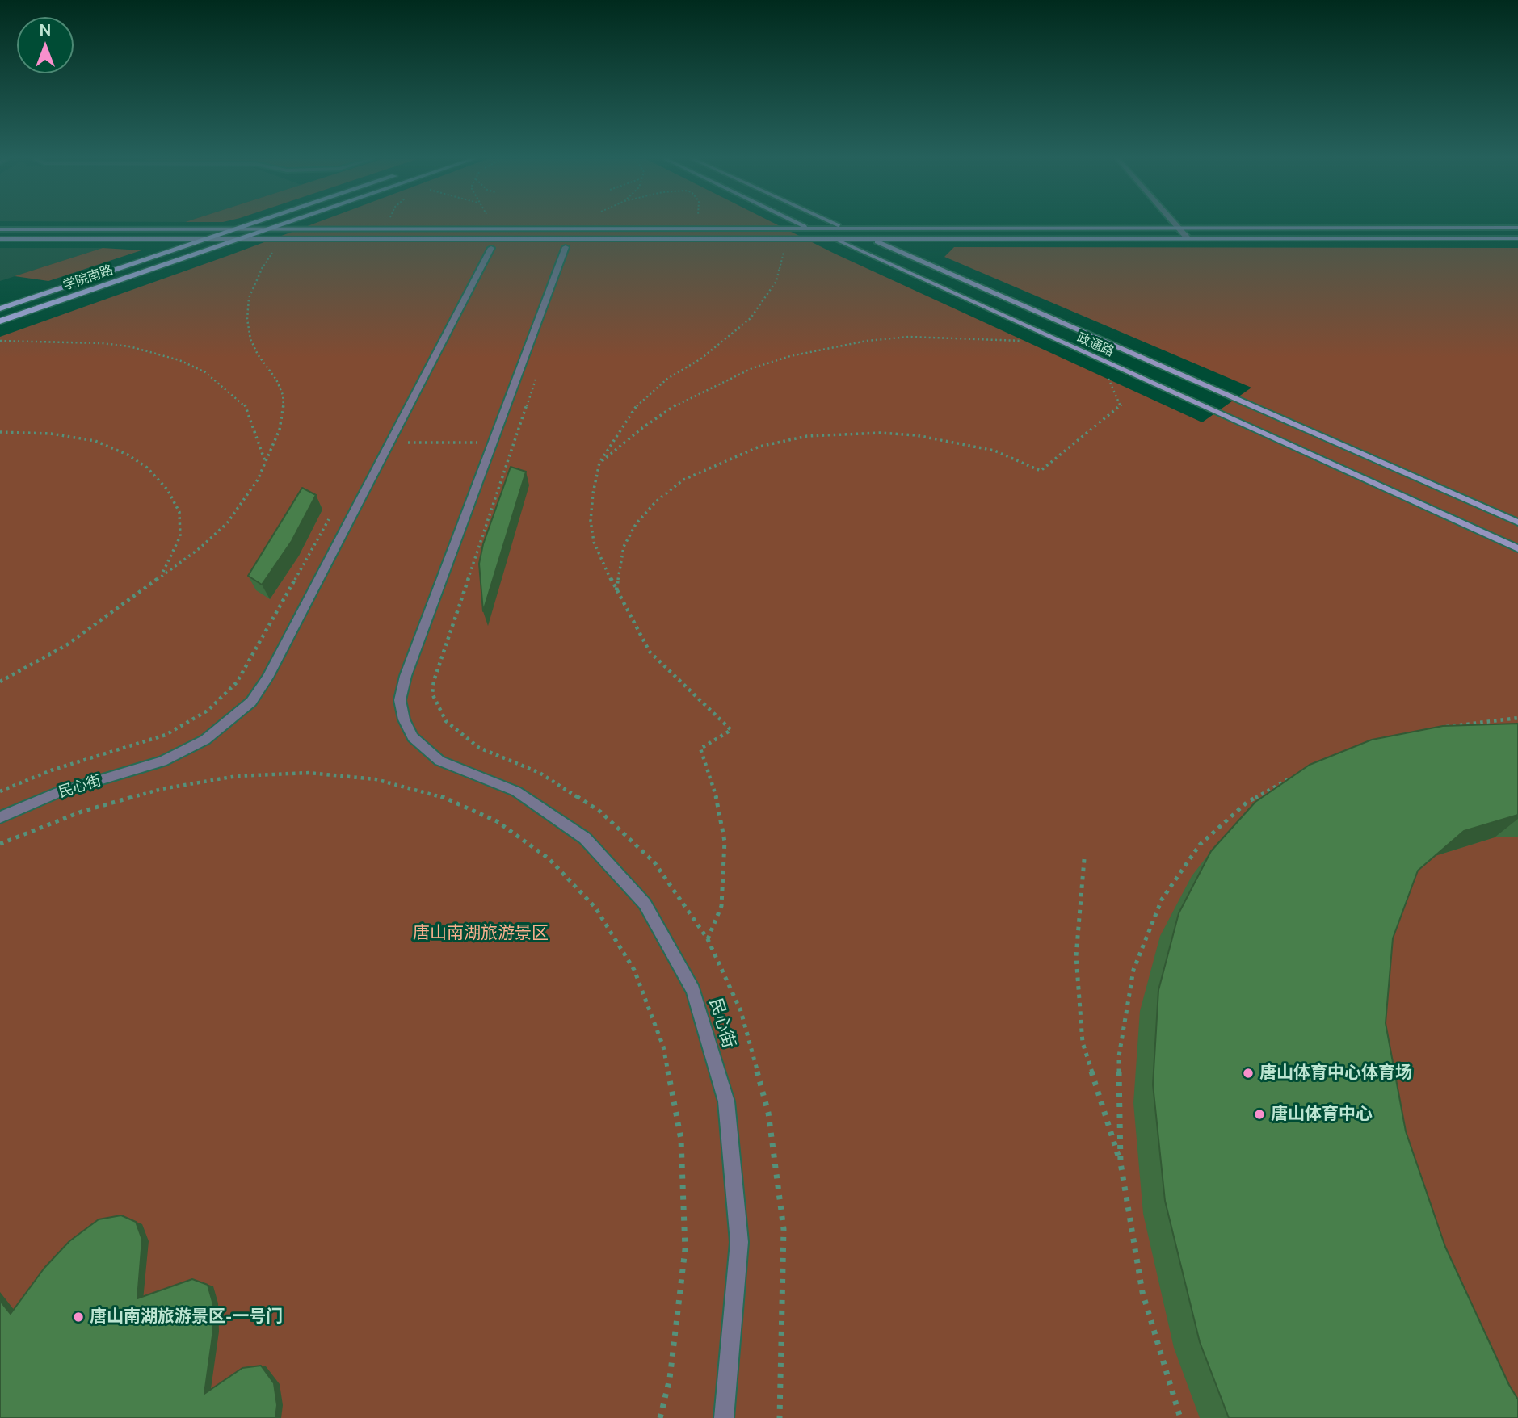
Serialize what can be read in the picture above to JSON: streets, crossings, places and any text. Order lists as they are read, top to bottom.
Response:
{
  "streets": {
    "main road": ["学院南路", "政通路"],
    "street": ["民心街"]
  },
  "parks": ["唐山南湖旅游景区"],
  "places": ["唐山体育中心体育场", "唐山体育中心", "唐山南湖旅游景区-一号门"],
  "north": "top"
}
